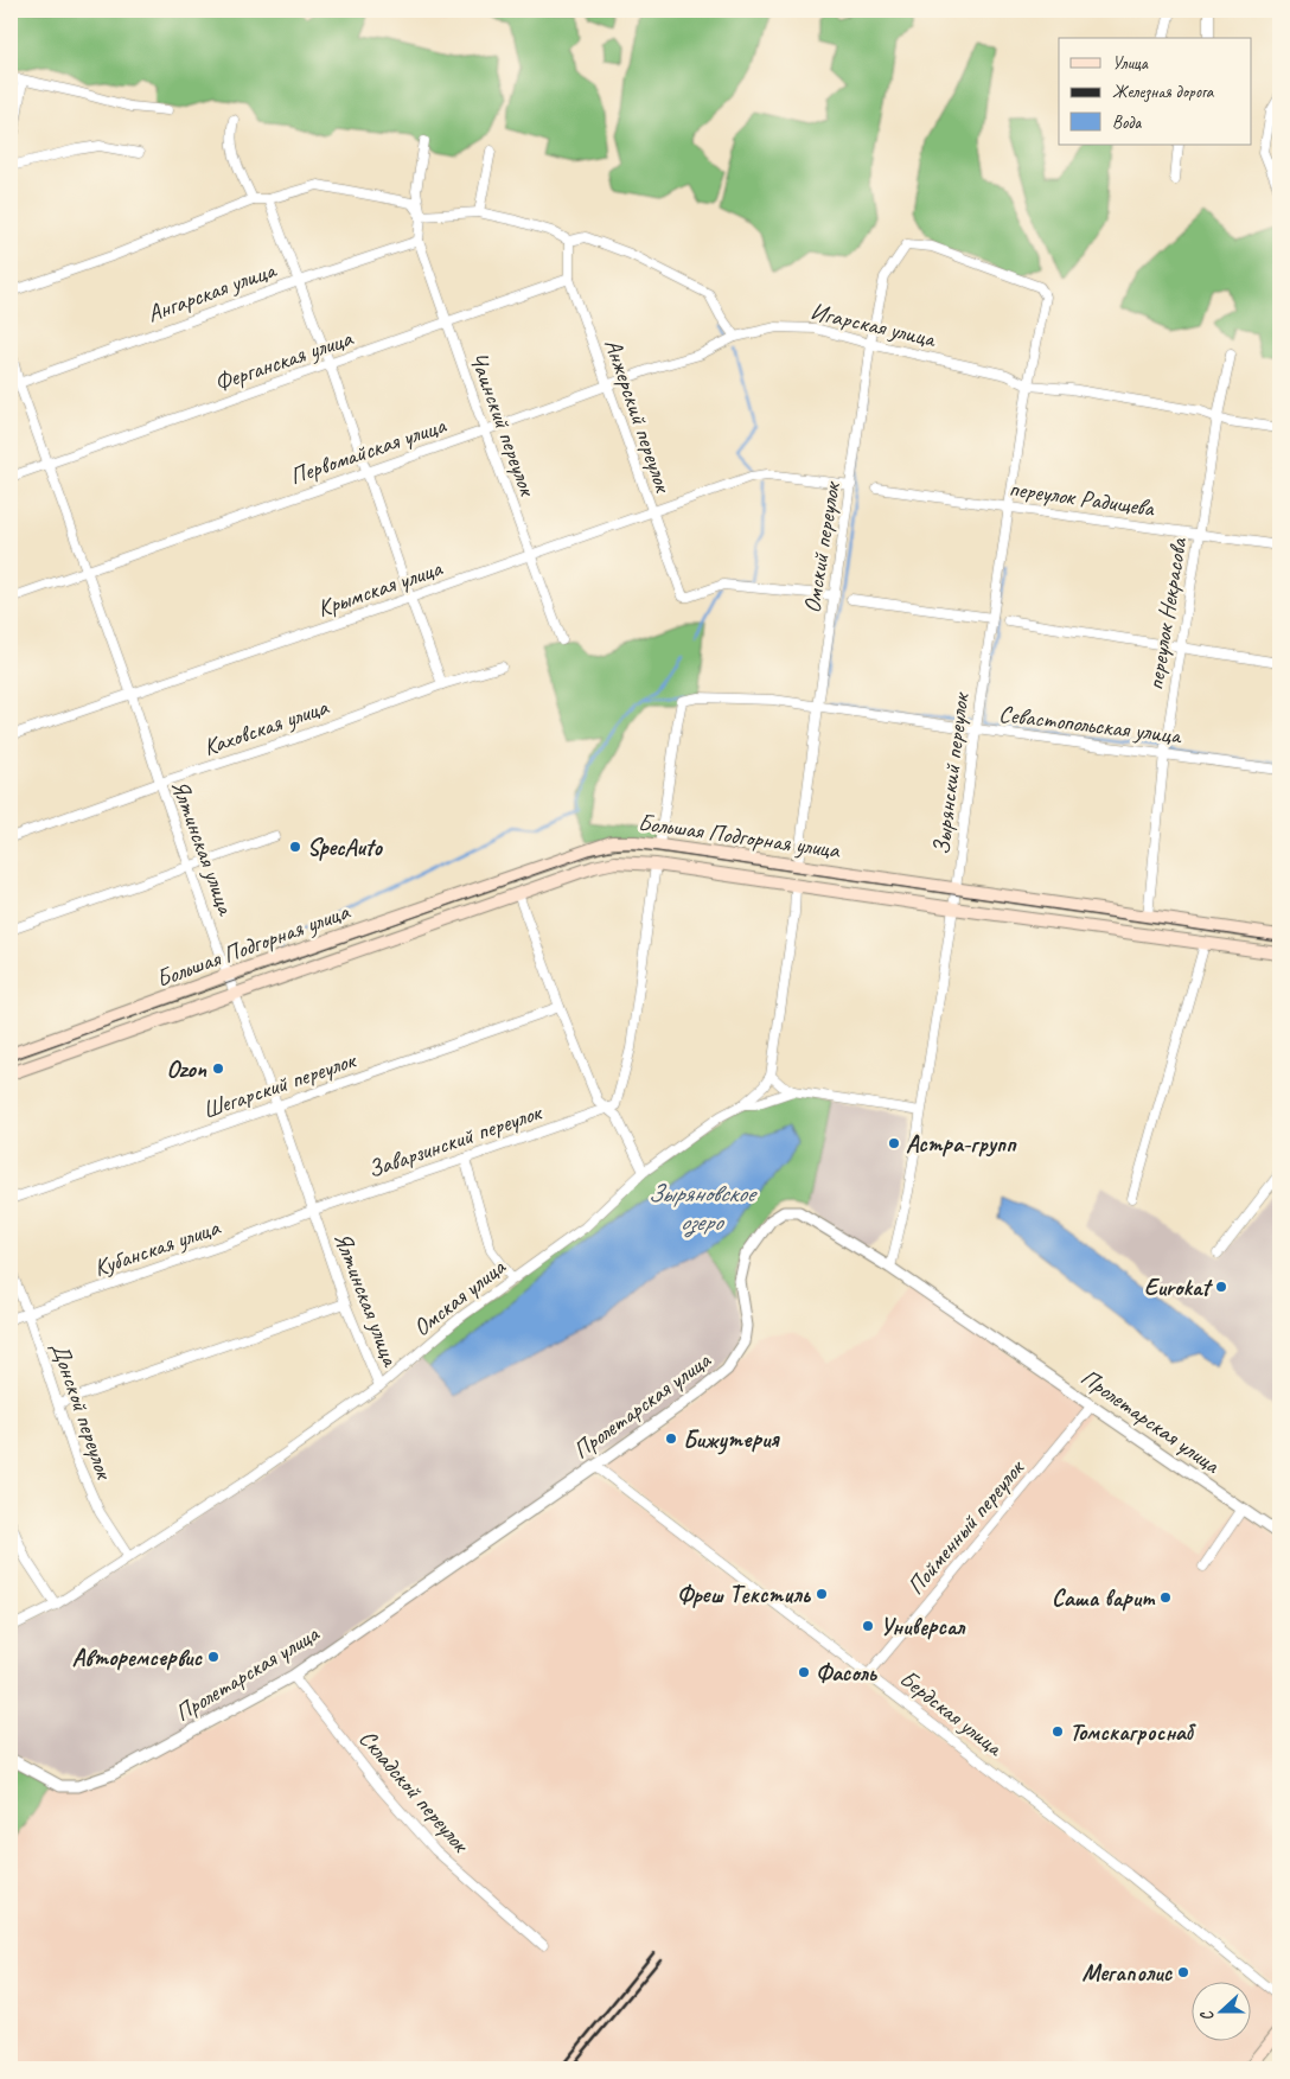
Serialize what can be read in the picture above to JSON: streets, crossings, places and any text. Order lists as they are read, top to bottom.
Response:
{
  "streets": {
    "main road": ["Большая Подгорная улица"],
    "street": [
      "Ангарская улица",
      "Игарская улица",
      "Ферганская улица",
      "Анжерский переулок",
      "Чаинский переулок",
      "Первомайская улица",
      "переулок Радищева",
      "Омский переулок",
      "Крымская улица",
      "переулок Некрасова",
      "Севастопольская улица",
      "Каховская улица",
      "Зырянский переулок",
      "Ялтинская улица",
      "Шегарский переулок",
      "Заварзинский переулок",
      "Кубанская улица",
      "Омская улица",
      "Пролетарская улица",
      "Донской переулок",
      "Пойменный переулок",
      "Бердская улица",
      "Складской переулок"
    ]
  },
  "crossings": [
    ["Ангарская улица", "Чаинский переулок"],
    ["Ангарская улица", "Ялтинская улица"],
    ["Игарская улица", "Первомайская улица"],
    ["Игарская улица", "Омский переулок"],
    ["Игарская улица", "переулок Некрасова"],
    ["Игарская улица", "Зырянский переулок"],
    ["Ферганская улица", "Анжерский переулок"],
    ["Ферганская улица", "Чаинский переулок"],
    ["Ферганская улица", "Ялтинская улица"],
    ["Анжерский переулок", "Первомайская улица"],
    ["Анжерский переулок", "Омский переулок"],
    ["Анжерский переулок", "Крымская улица"],
    ["Чаинский переулок", "Первомайская улица"],
    ["Чаинский переулок", "Крымская улица"],
    ["Первомайская улица", "Ялтинская улица"],
    ["переулок Радищева", "переулок Некрасова"],
    ["переулок Радищева", "Зырянский переулок"],
    ["Омский переулок", "Крымская улица"],
    ["Омский переулок", "Севастопольская улица"],
    ["Омский переулок", "Зырянский переулок"],
    ["Омский переулок", "Большая Подгорная улица"],
    ["Крымская улица", "Ялтинская улица"],
    ["переулок Некрасова", "Севастопольская улица"],
    ["переулок Некрасова", "Большая Подгорная улица"],
    ["Севастопольская улица", "Зырянский переулок"],
    ["Севастопольская улица", "Большая Подгорная улица"],
    ["Каховская улица", "Ялтинская улица"],
    ["Зырянский переулок", "Большая Подгорная улица"],
    ["Зырянский переулок", "Омская улица"],
    ["Зырянский переулок", "Пролетарская улица"],
    ["Большая Подгорная улица", "Ялтинская улица"],
    ["Ялтинская улица", "Шегарский переулок"],
    ["Ялтинская улица", "Заварзинский переулок"],
    ["Ялтинская улица", "Кубанская улица"],
    ["Ялтинская улица", "Омская улица"],
    ["Заварзинский переулок", "Кубанская улица"],
    ["Кубанская улица", "Донской переулок"],
    ["Омская улица", "Донской переулок"],
    ["Пролетарская улица", "Пойменный переулок"],
    ["Пролетарская улица", "Бердская улица"],
    ["Пролетарская улица", "Складской переулок"],
    ["Пойменный переулок", "Бердская улица"]
  ],
  "water": ["Зыряновское озеро"],
  "places": [
    "SpecAuto",
    "Ozon",
    "Астра-групп",
    "Eurokat",
    "Бижутерия",
    "Фреш Текстиль",
    "Саша варит",
    "Универсал",
    "Авторемсервис",
    "Фасоль",
    "Томскагроснаб",
    "Мегаполис"
  ],
  "legend": ["Улица", "Железная дорога", "Вода"],
  "north": "left"
}
